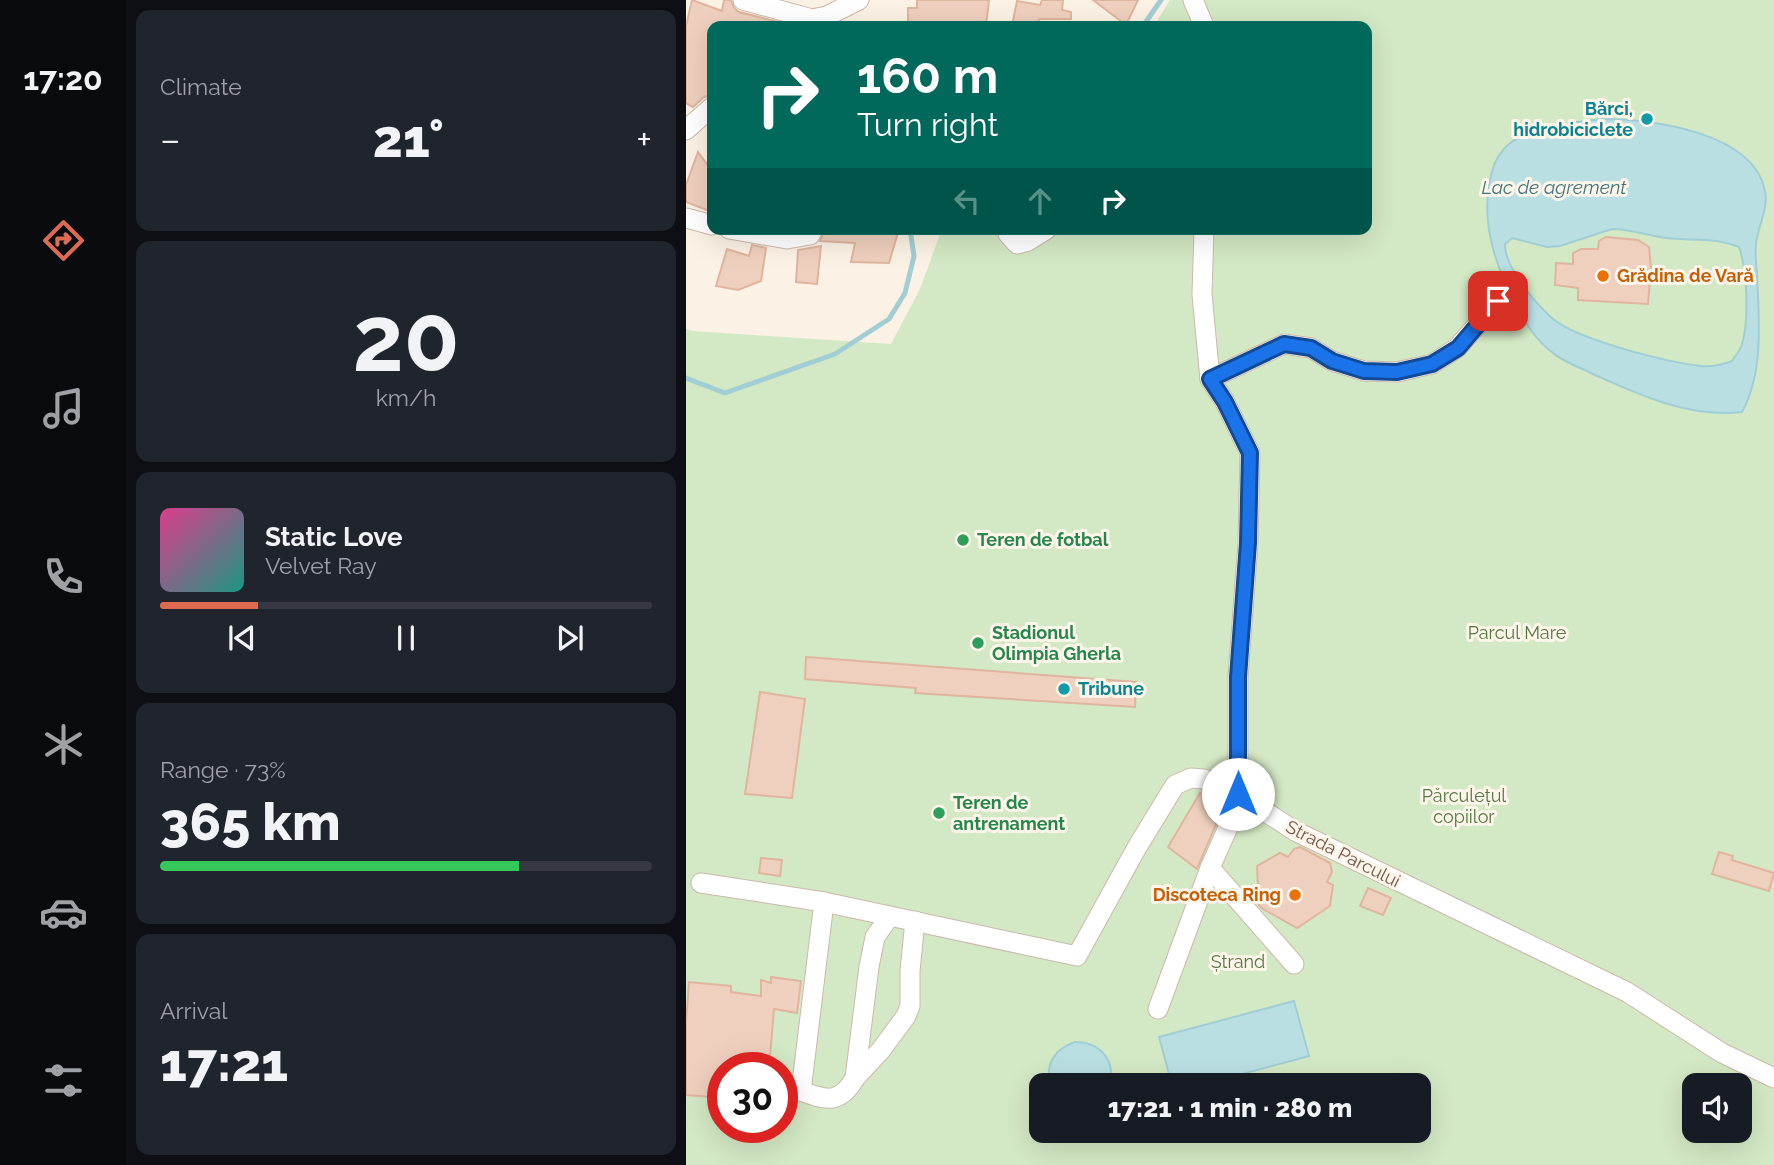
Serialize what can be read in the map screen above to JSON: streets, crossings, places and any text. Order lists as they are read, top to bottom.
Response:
{
  "streets": {
    "street": ["Strada Parcului"]
  },
  "water": ["Lac de agrement"],
  "parks": ["Parcul Mare", "Părculețul copiilor", "Ștrand"],
  "places": [
    "Bărci, hidrobiciclete",
    "Grădina de Vară",
    "Teren de fotbal",
    "Stadionul Olimpia Gherla",
    "Tribune",
    "Teren de antrenament",
    "Discoteca Ring"
  ],
  "page": {
    "tabs": "17:20",
    "tile": [
      "Climate",
      ["20", "km/h"],
      ["Range · 73%", "365 km"],
      ["Arrival", "17:21"]
    ],
    "turn": ["160 m", "Turn right"],
    "heat": ["−", "21°", "+"],
    "song": ["Static Love", "Velvet Ray"],
    "limit": "30",
    "trip": "17:21 · 1 min · 280 m"
  }
}
